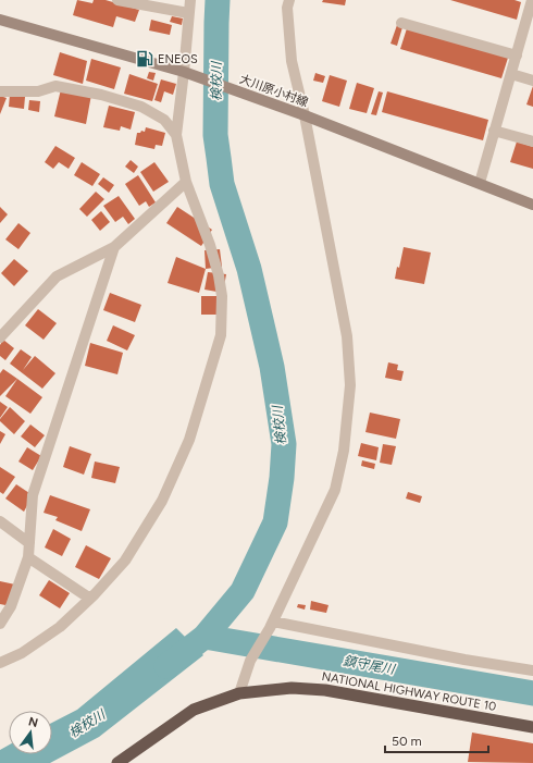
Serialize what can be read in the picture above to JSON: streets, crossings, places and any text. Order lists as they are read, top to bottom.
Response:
{
  "streets": {
    "highway": ["NATIONAL HIGHWAY ROUTE 10"],
    "main road": ["大川原小村線"]
  },
  "water": ["検校川", "鎮守尾川"],
  "places": {
    "fuel station": ["ENEOS"]
  },
  "scale_bar": "50 m",
  "north": "top"
}
